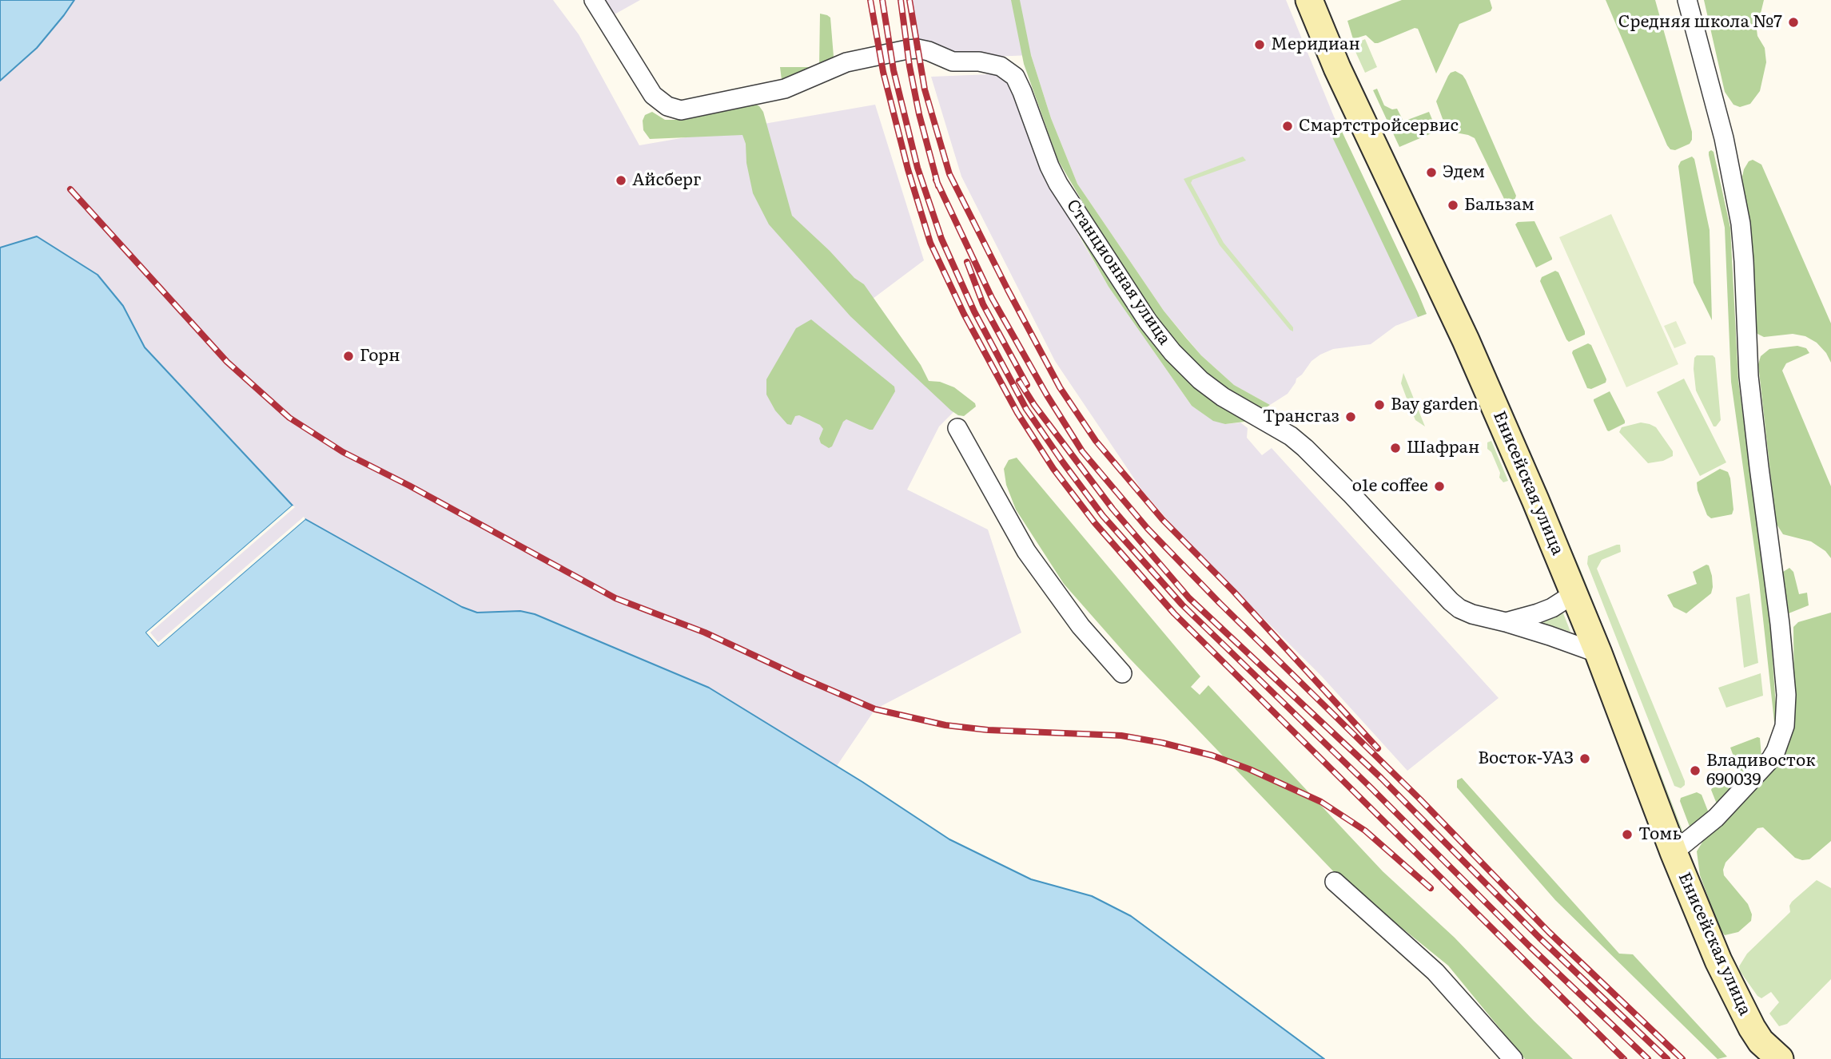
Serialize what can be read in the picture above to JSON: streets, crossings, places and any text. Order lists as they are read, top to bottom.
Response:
{
  "streets": {
    "main road": ["Енисейская улица"],
    "street": ["Станционная улица"]
  },
  "crossings": [
    ["Станционная улица", "Енисейская улица"]
  ],
  "places": [
    "Средняя школа №7",
    "Меридиан",
    "Смартстройсервис",
    "Эдем",
    "Айсберг",
    "Бальзам",
    "Горн",
    "Bay garden",
    "Трансгаз",
    "Шафран",
    "o1e coffee",
    "Восток-УАЗ",
    "Владивосток 690039",
    "Томь"
  ]
}
